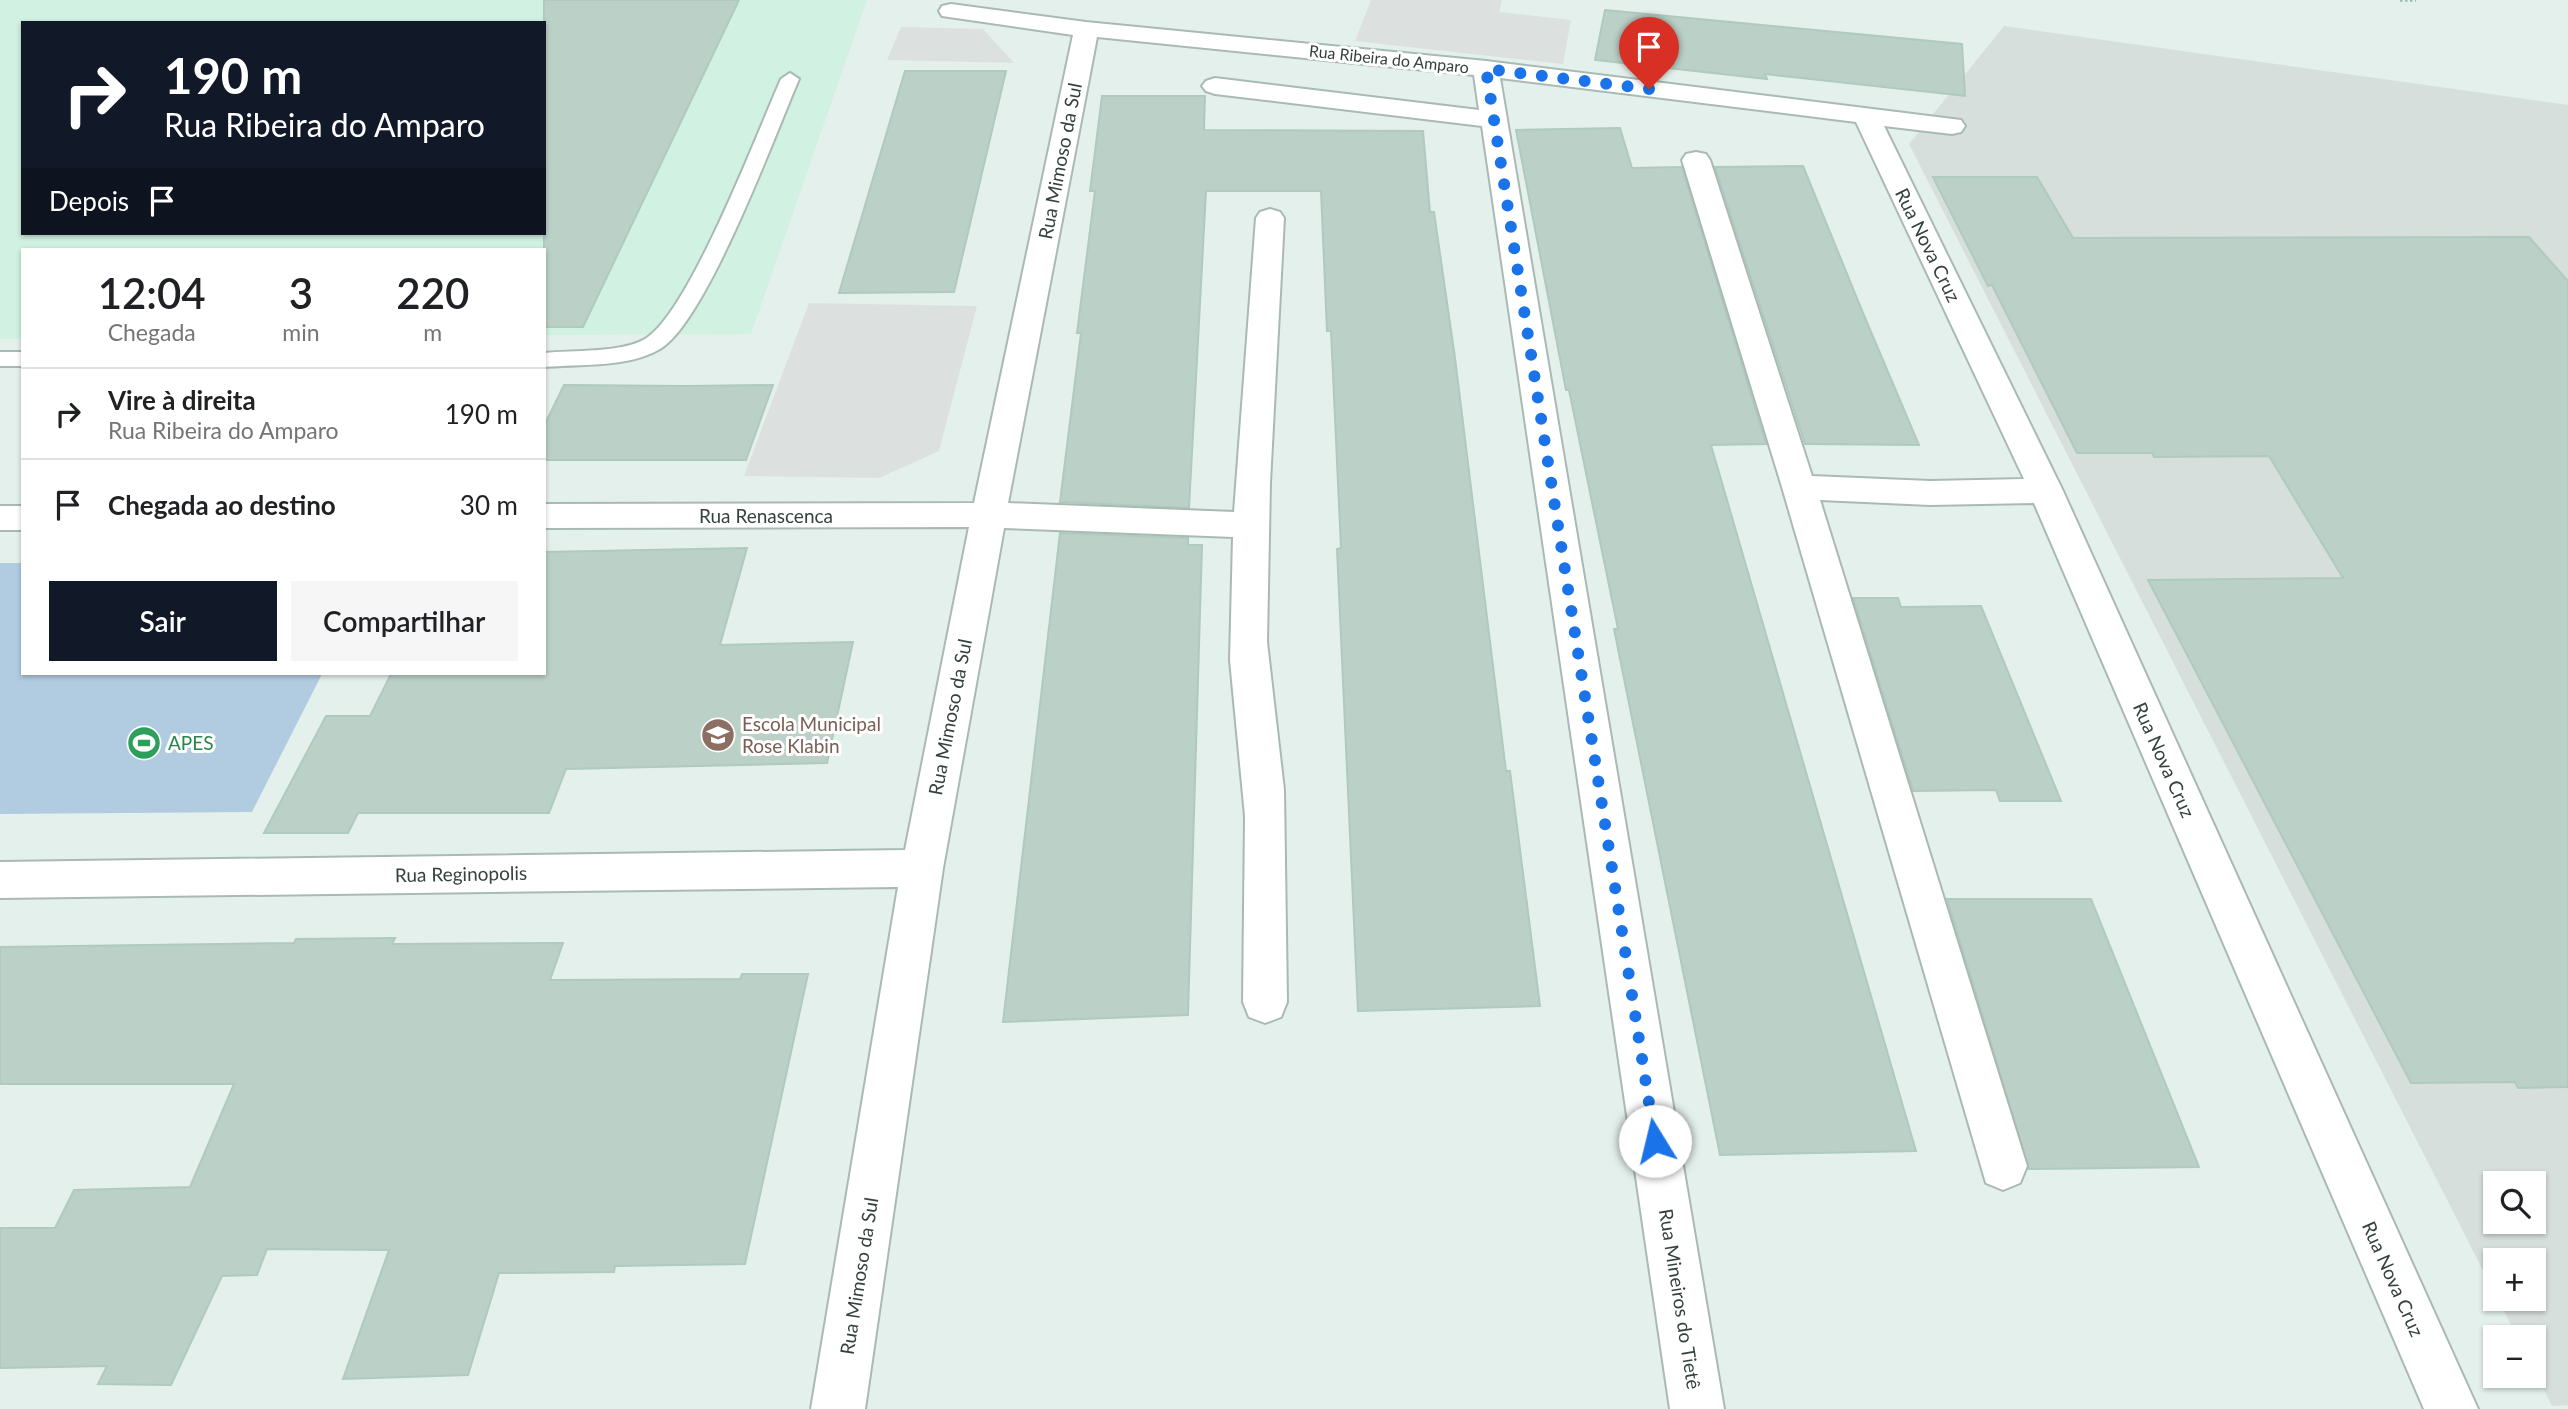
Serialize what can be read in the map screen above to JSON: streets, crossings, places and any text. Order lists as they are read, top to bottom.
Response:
{
  "streets": {
    "street": [
      "Rua Ribeira do Amparo",
      "Rua Mimoso da Sul",
      "Rua Nova Cruz",
      "Rua Renascenca",
      "Rua Reginopolis",
      "Rua Mineiros do Tietê"
    ]
  },
  "crossings": [
    ["Rua Ribeira do Amparo", "Rua Mimoso da Sul"],
    ["Rua Ribeira do Amparo", "Rua Nova Cruz"],
    ["Rua Ribeira do Amparo", "Rua Mineiros do Tietê"],
    ["Rua Mimoso da Sul", "Rua Renascenca"],
    ["Rua Mimoso da Sul", "Rua Reginopolis"]
  ],
  "places": {
    "school or university": ["Escola Municipal Rose Klabin"],
    "sports": ["APES"]
  },
  "page": {
    "turn": ["190 m", "Rua Ribeira do Amparo"],
    "then": "Depois",
    "eta": [
      "12:04",
      "Chegada",
      "3",
      "min",
      "220",
      "m"
    ],
    "list": [
      {
        "name": "Vire à direita",
        "note": "Rua Ribeira do Amparo",
        "value": "190 m"
      },
      {
        "name": "Chegada ao destino",
        "value": "30 m"
      }
    ],
    "buttons": ["Sair", "Compartilhar"],
    "map_buttons": ["+", "−"]
  }
}
